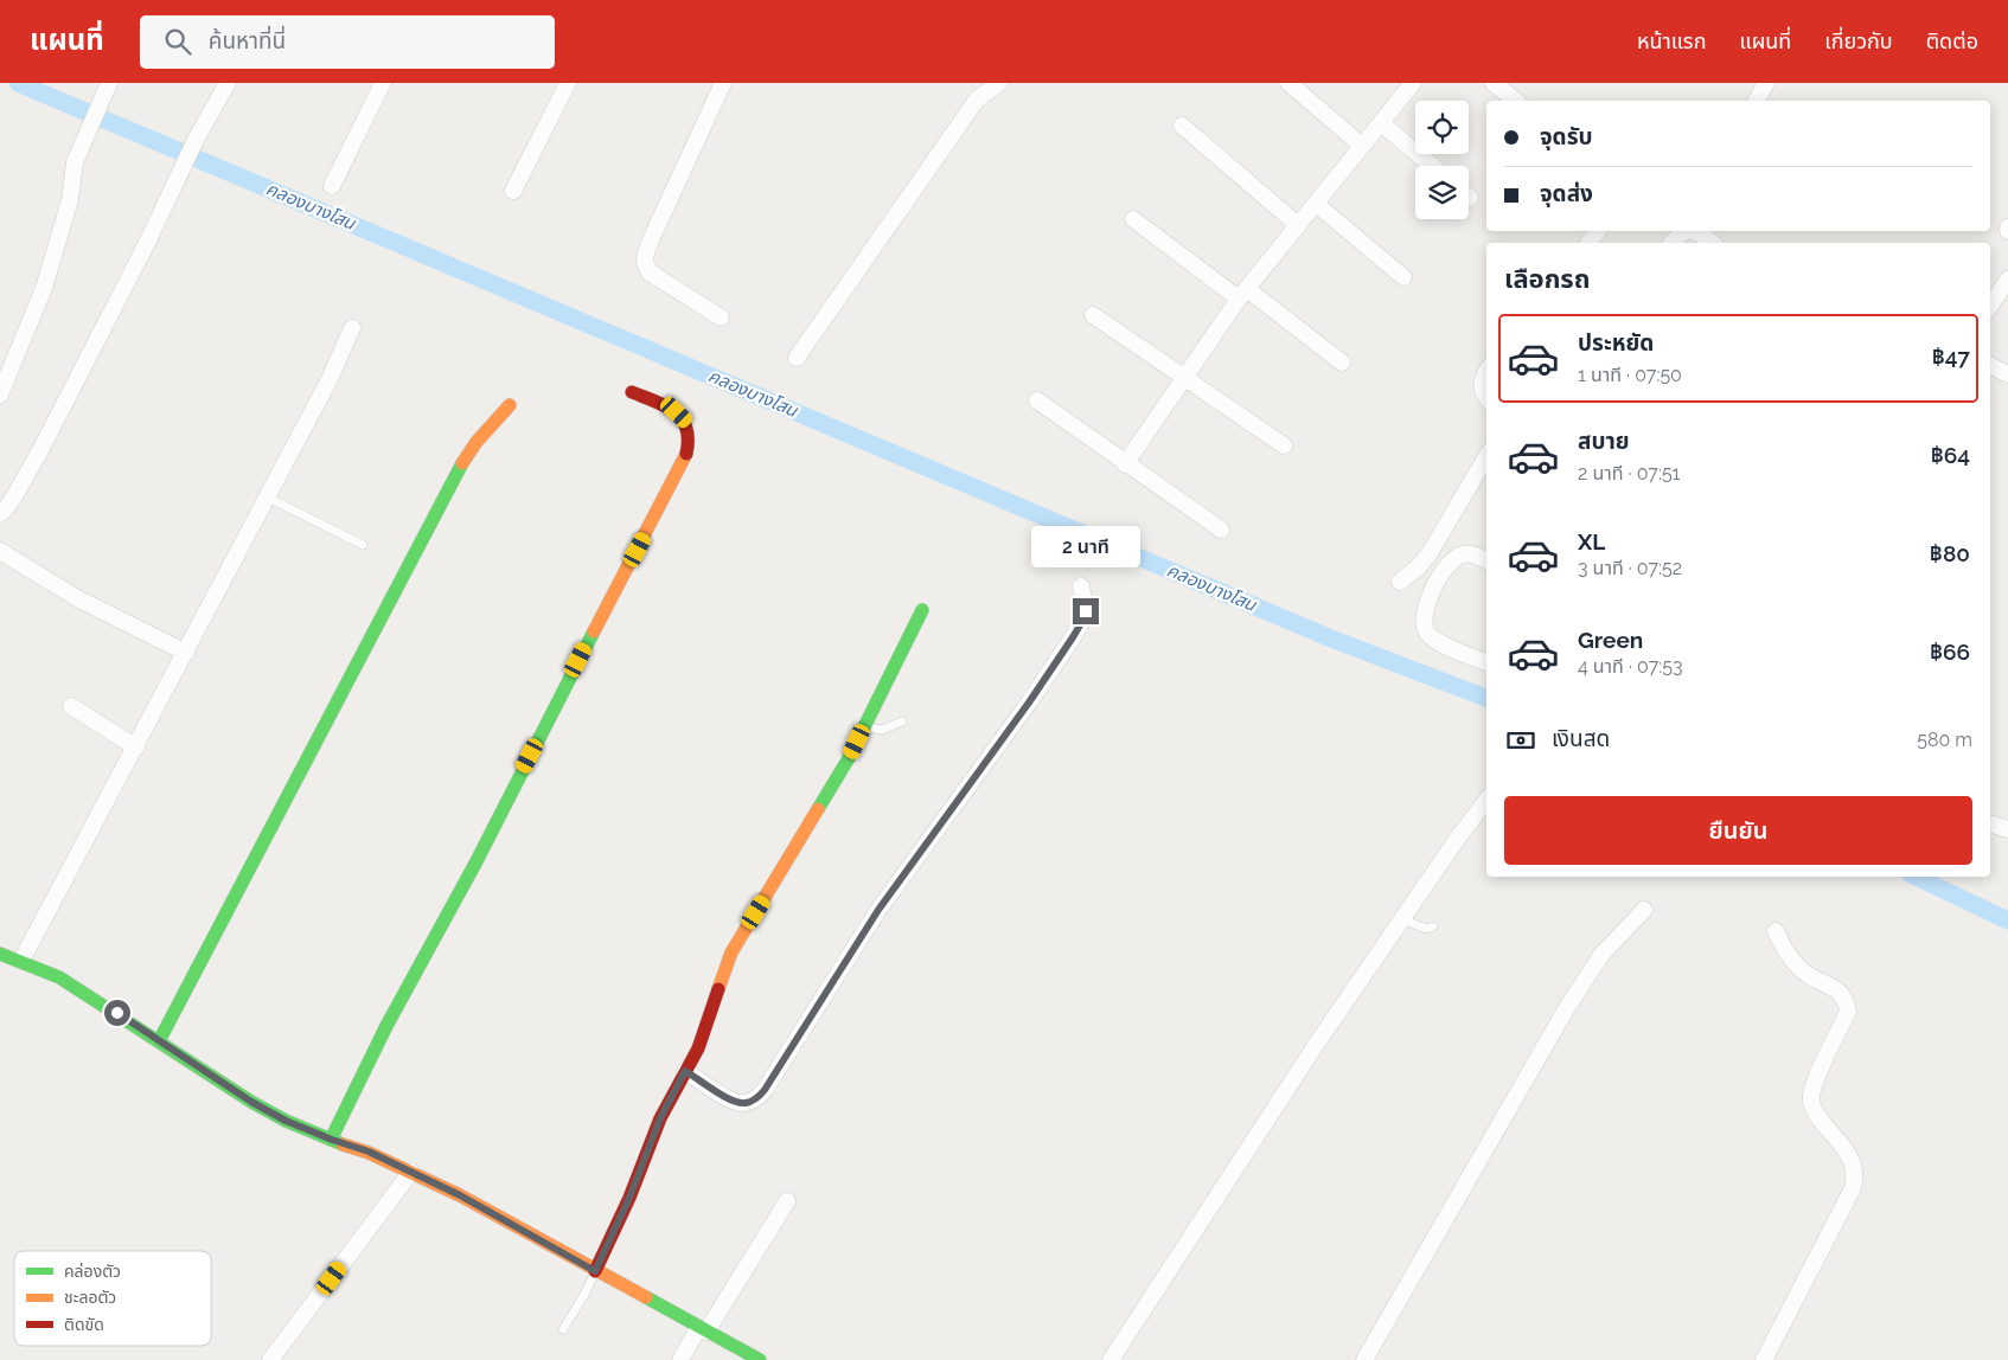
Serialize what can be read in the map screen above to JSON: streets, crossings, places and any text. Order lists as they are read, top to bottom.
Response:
{
  "water": ["คลองบางโสน"],
  "legend": ["คล่องตัว", "ชะลอตัว", "ติดขัด"],
  "page": {
    "header": "แผนที่",
    "search": "ค้นหาที่นี่",
    "nav": [
      "หน้าแรก",
      "แผนที่",
      "เกี่ยวกับ",
      "ติดต่อ"
    ],
    "banner": ["จุดรับ", "จุดส่ง"],
    "heading": "เลือกรถ",
    "list": [
      {
        "name": "ประหยัด",
        "note": "1 นาที · 07:50",
        "value": "฿47"
      },
      {
        "name": "สบาย",
        "note": "2 นาที · 07:51",
        "value": "฿64"
      },
      {
        "name": "XL",
        "note": "3 นาที · 07:52",
        "value": "฿80"
      },
      {
        "name": "Green",
        "note": "4 นาที · 07:53",
        "value": "฿66"
      }
    ],
    "bubble": "2 นาที",
    "pay": ["เงินสด", "580 m"],
    "buttons": "ยืนยัน"
  }
}
